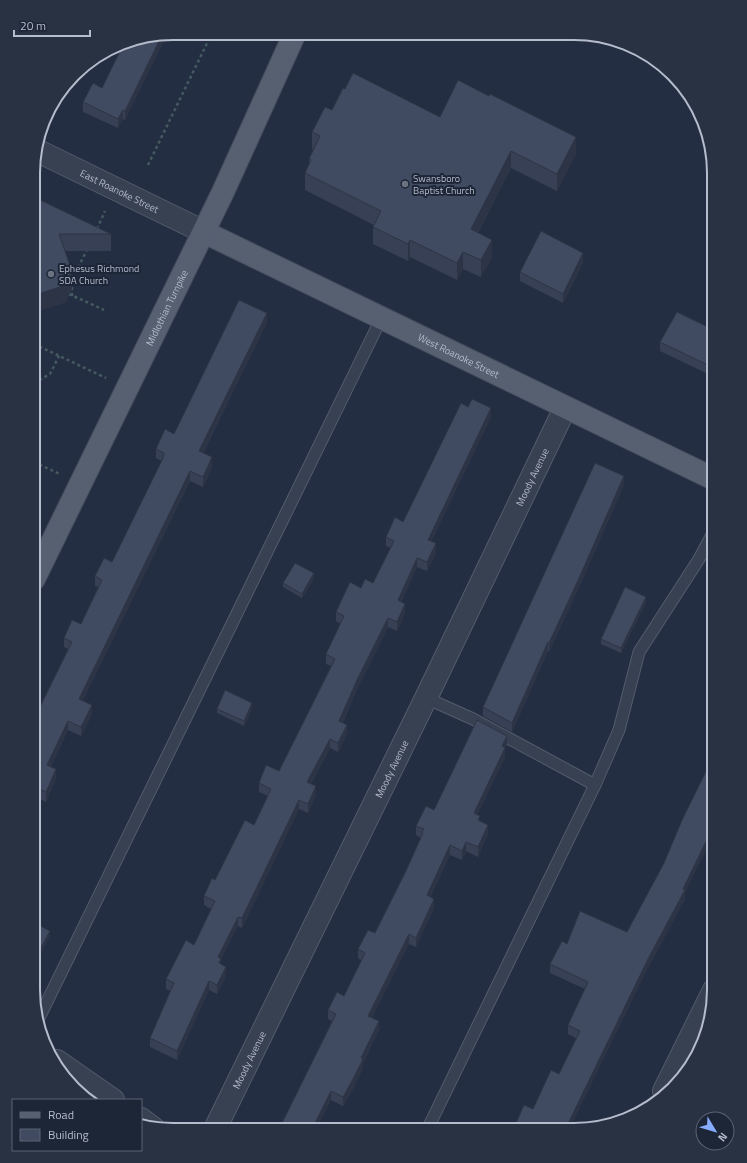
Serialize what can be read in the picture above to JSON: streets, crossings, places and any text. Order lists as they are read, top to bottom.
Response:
{
  "streets": {
    "main road": ["Midlothian Turnpike", "West Roanoke Street"],
    "street": ["East Roanoke Street", "Moody Avenue"]
  },
  "crossings": [
    ["East Roanoke Street", "Midlothian Turnpike"],
    ["East Roanoke Street", "West Roanoke Street"],
    ["Midlothian Turnpike", "West Roanoke Street"],
    ["West Roanoke Street", "Moody Avenue"]
  ],
  "places": ["Swansboro Baptist Church", "Ephesus Richmond SDA Church"],
  "legend": ["Road", "Building"],
  "scale_bar": "20 m",
  "north": "bottom right"
}
